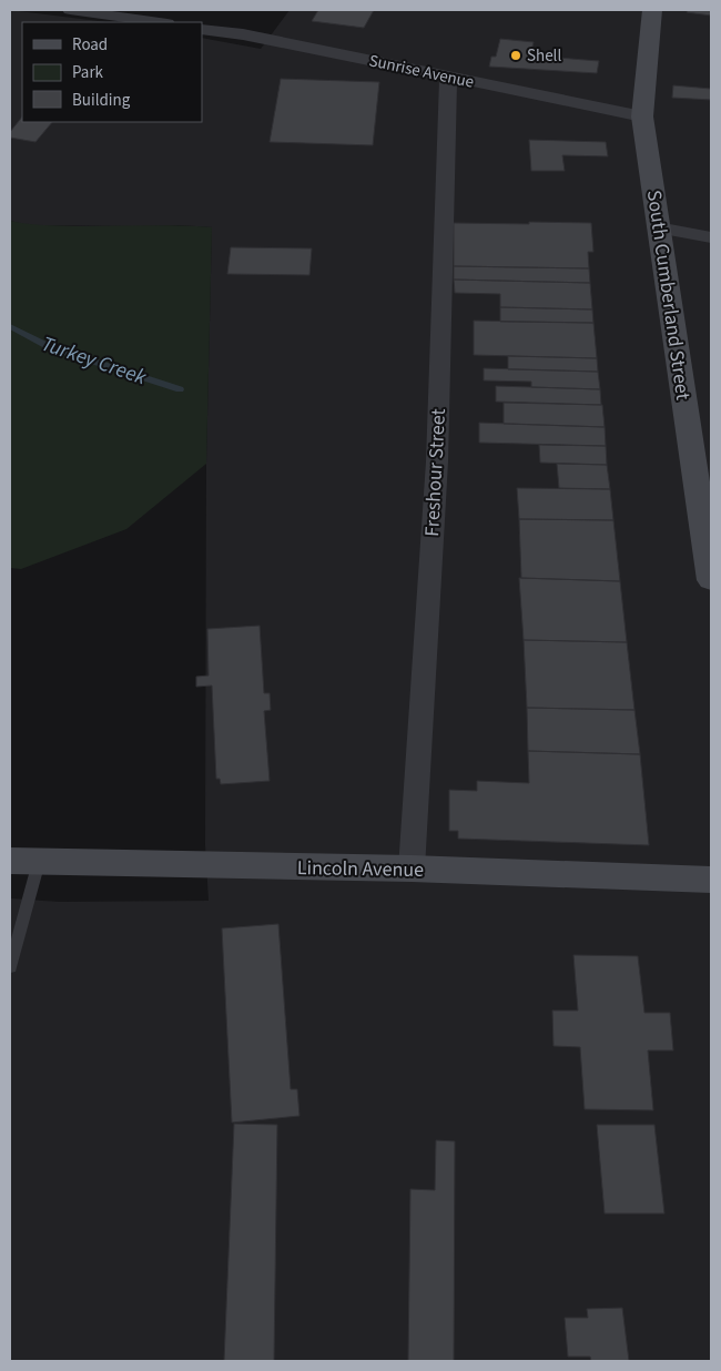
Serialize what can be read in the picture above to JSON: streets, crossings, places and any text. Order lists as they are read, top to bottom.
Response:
{
  "streets": {
    "main road": ["South Cumberland Street", "Lincoln Avenue"],
    "street": ["Sunrise Avenue", "Freshour Street"]
  },
  "crossings": [
    ["Sunrise Avenue", "South Cumberland Street"],
    ["Sunrise Avenue", "Freshour Street"],
    ["Freshour Street", "Lincoln Avenue"]
  ],
  "water": ["Turkey Creek"],
  "places": ["Shell"],
  "legend": ["Road", "Park", "Building"]
}
